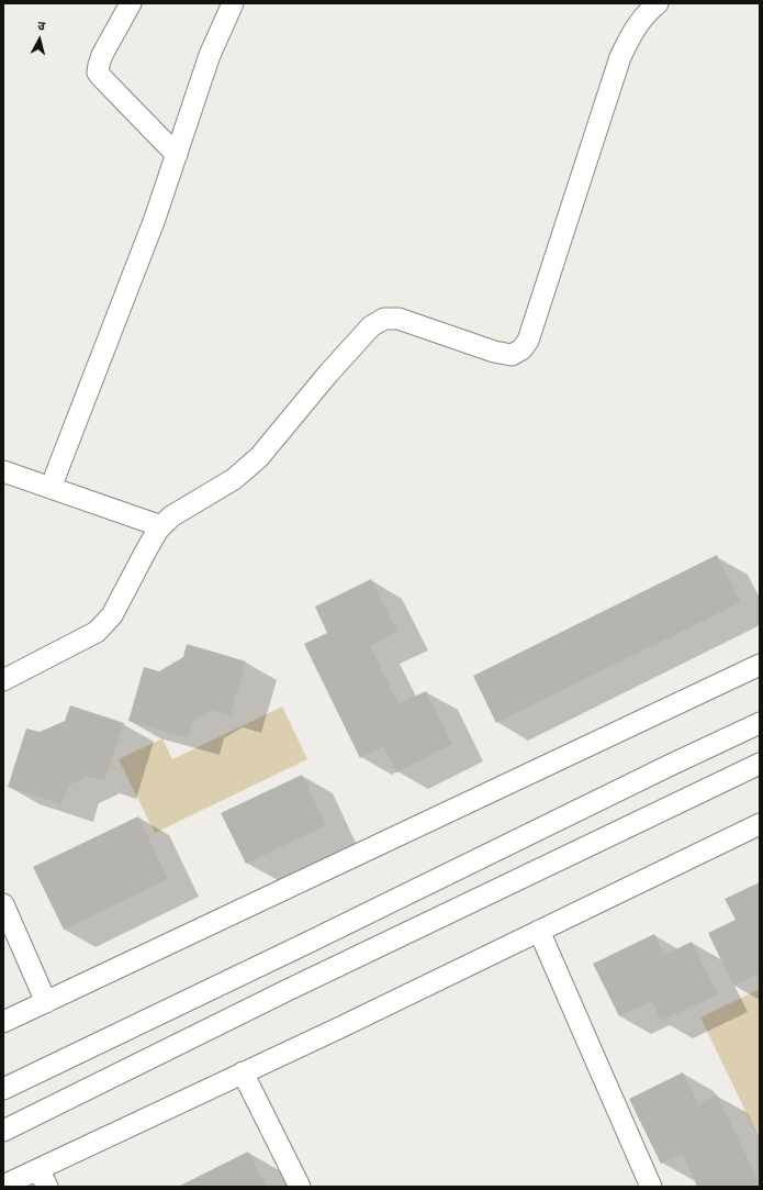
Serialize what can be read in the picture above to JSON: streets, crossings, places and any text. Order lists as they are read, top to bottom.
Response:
{
  "north": "top"
}
